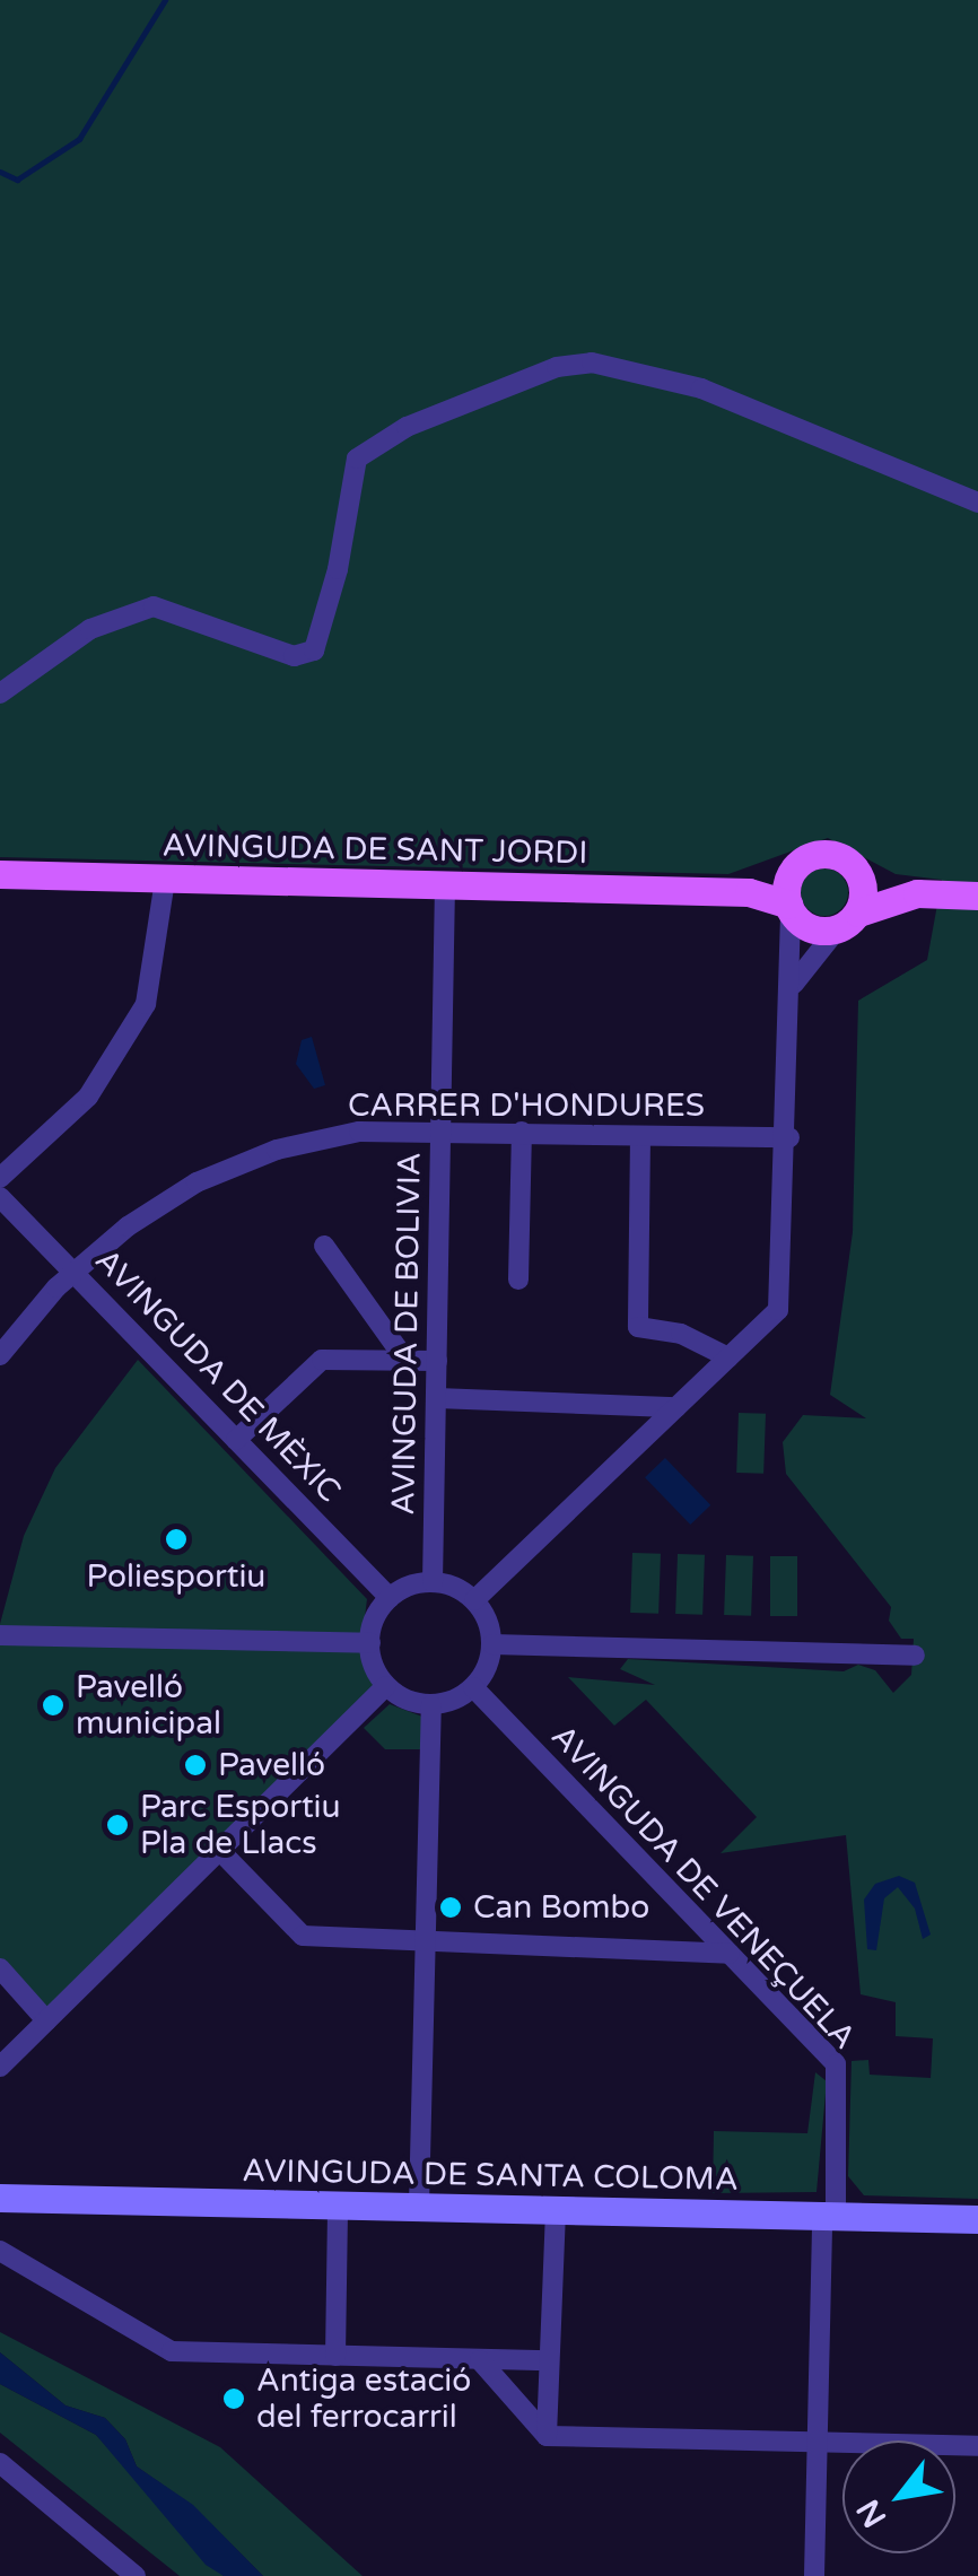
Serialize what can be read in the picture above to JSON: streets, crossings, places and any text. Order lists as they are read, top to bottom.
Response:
{
  "streets": {
    "main road": ["AVINGUDA DE SANT JORDI", "AVINGUDA DE SANTA COLOMA"],
    "street": [
      "CARRER D'HONDURES",
      "AVINGUDA DE BOLIVIA",
      "AVINGUDA DE MÈXIC",
      "AVINGUDA DE VENEÇUELA"
    ]
  },
  "crossings": [
    ["AVINGUDA DE SANT JORDI", "AVINGUDA DE BOLIVIA"],
    ["CARRER D'HONDURES", "AVINGUDA DE BOLIVIA"],
    ["CARRER D'HONDURES", "AVINGUDA DE MÈXIC"],
    ["AVINGUDA DE BOLIVIA", "AVINGUDA DE MÈXIC"],
    ["AVINGUDA DE BOLIVIA", "AVINGUDA DE VENEÇUELA"],
    ["AVINGUDA DE MÈXIC", "AVINGUDA DE VENEÇUELA"],
    ["AVINGUDA DE VENEÇUELA", "AVINGUDA DE SANTA COLOMA"]
  ],
  "places": [
    "Poliesportiu",
    "Pavelló municipal",
    "Pavelló",
    "Parc Esportiu Pla de Llacs",
    "Can Bombo",
    "Antiga estació del ferrocarril"
  ],
  "north": "bottom left"
}
